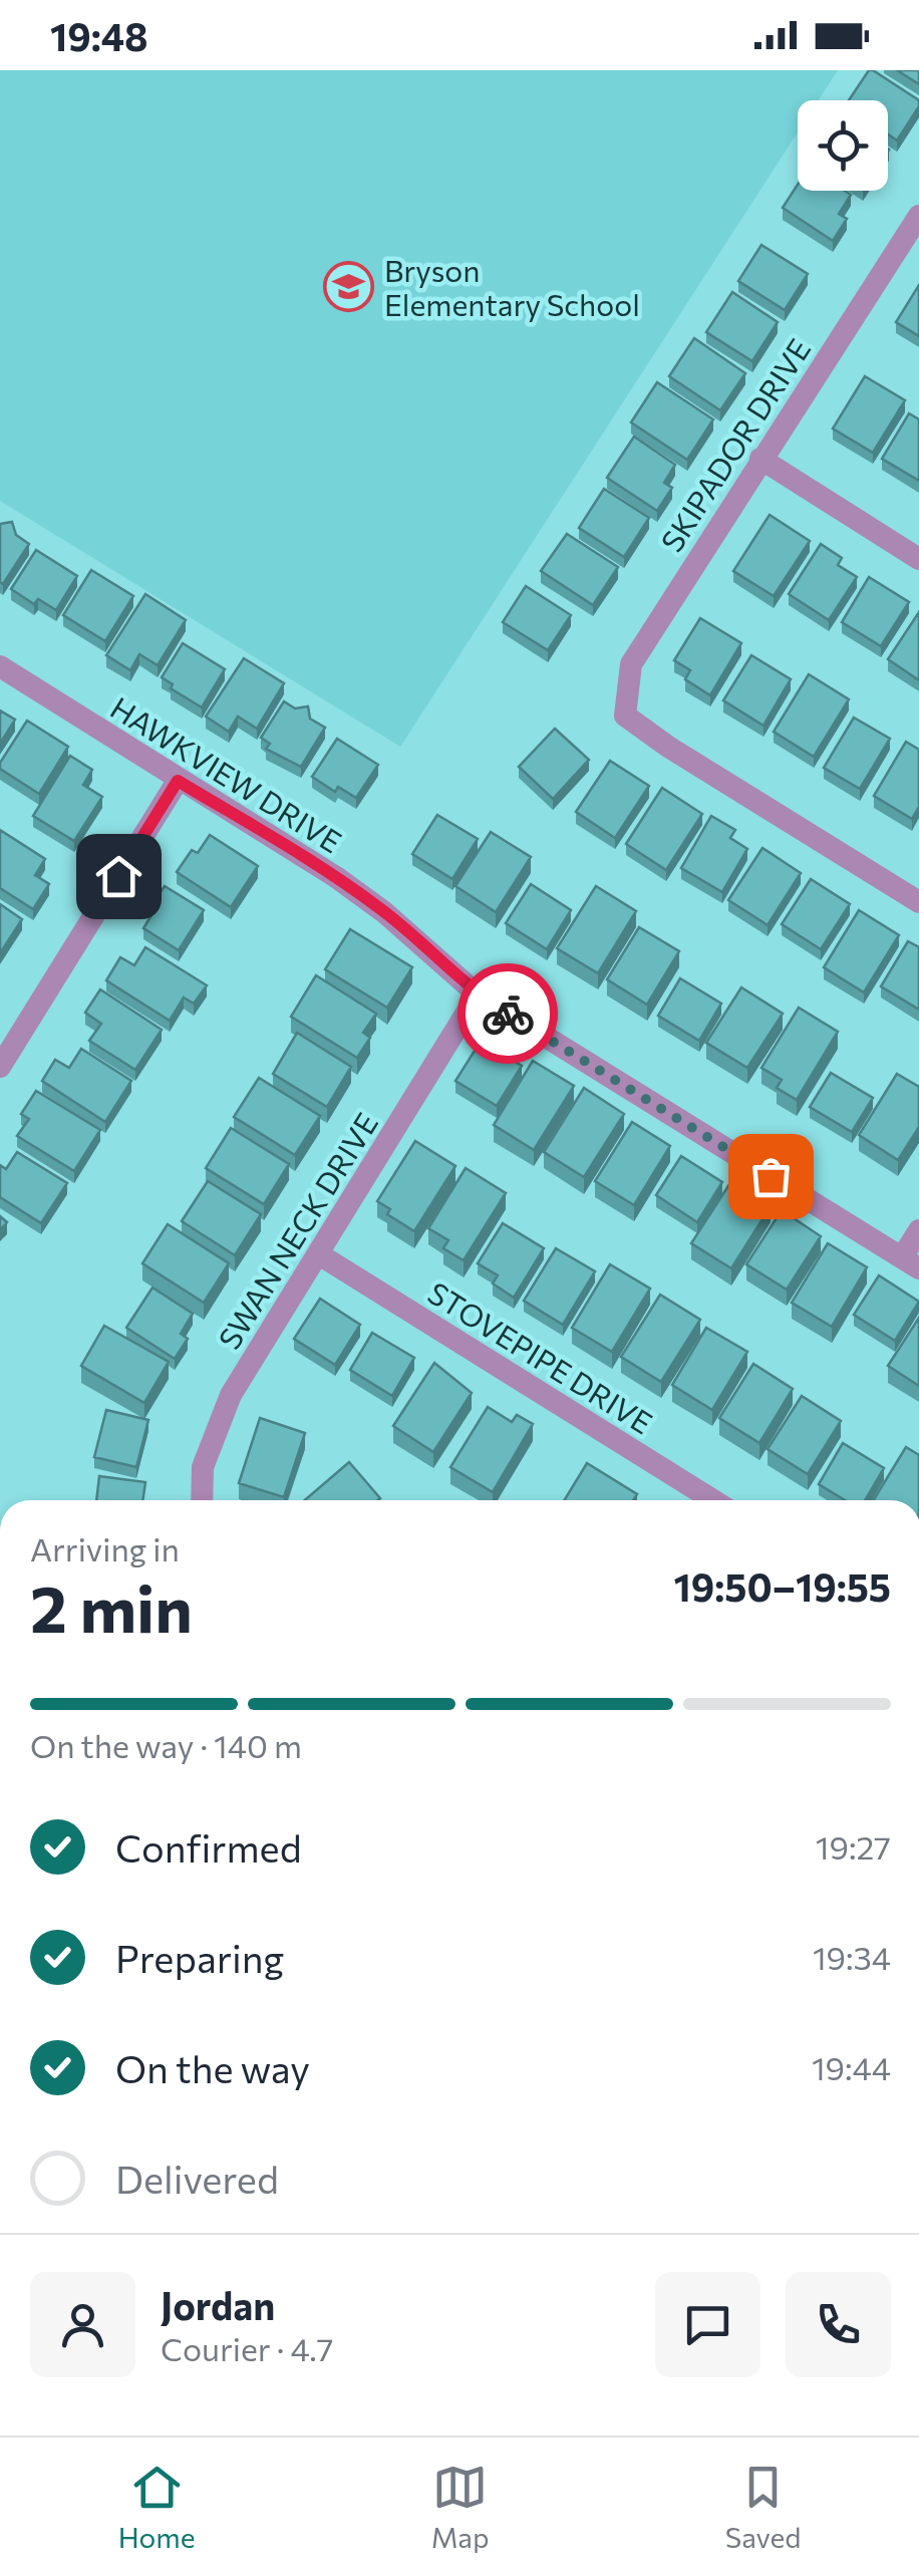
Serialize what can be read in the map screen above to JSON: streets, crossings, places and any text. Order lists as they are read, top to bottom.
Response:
{
  "streets": {
    "street": [
      "SKIPADOR DRIVE",
      "HAWKVIEW DRIVE",
      "SWAN NECK DRIVE",
      "STOVEPIPE DRIVE"
    ]
  },
  "crossings": [
    ["HAWKVIEW DRIVE", "SWAN NECK DRIVE"],
    ["SWAN NECK DRIVE", "STOVEPIPE DRIVE"]
  ],
  "places": {
    "school or university": ["Bryson Elementary School"]
  },
  "page": {
    "status": "19:48",
    "heading": ["2 min", "Arriving in", "19:50–19:55"],
    "panel": ["Jordan", "Courier · 4.7"],
    "bar": "On the way · 140 m",
    "list": [
      ["Confirmed", "19:27"],
      ["Preparing", "19:34"],
      ["On the way", "19:44"],
      "Delivered"
    ],
    "tabs": ["Home", "Map", "Saved"]
  }
}
